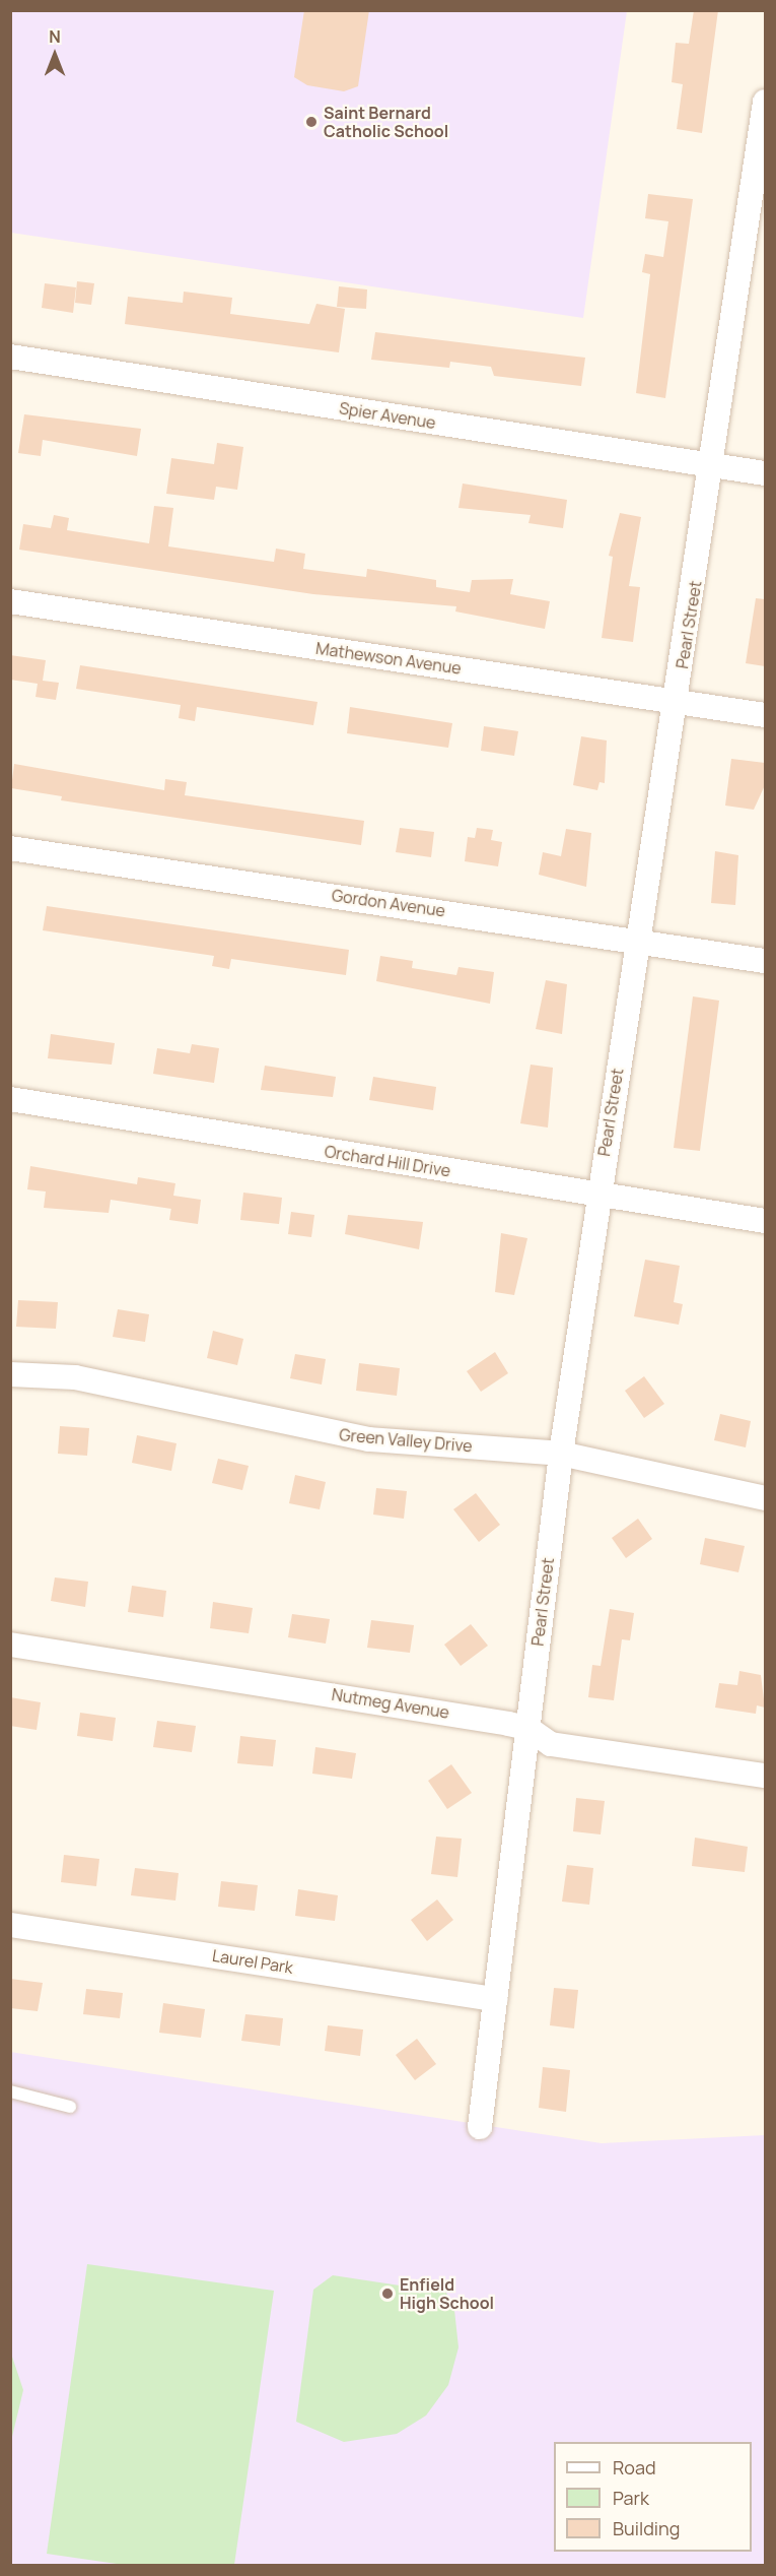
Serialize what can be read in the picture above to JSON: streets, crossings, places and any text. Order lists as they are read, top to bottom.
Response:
{
  "streets": {
    "street": [
      "Spier Avenue",
      "Pearl Street",
      "Mathewson Avenue",
      "Gordon Avenue",
      "Orchard Hill Drive",
      "Green Valley Drive",
      "Nutmeg Avenue",
      "Laurel Park"
    ]
  },
  "crossings": [
    ["Spier Avenue", "Pearl Street"],
    ["Pearl Street", "Mathewson Avenue"],
    ["Pearl Street", "Gordon Avenue"],
    ["Pearl Street", "Orchard Hill Drive"],
    ["Pearl Street", "Green Valley Drive"],
    ["Pearl Street", "Nutmeg Avenue"],
    ["Pearl Street", "Laurel Park"]
  ],
  "places": ["Saint Bernard Catholic School", "Enfield High School"],
  "legend": ["Road", "Park", "Building"],
  "north": "top"
}
